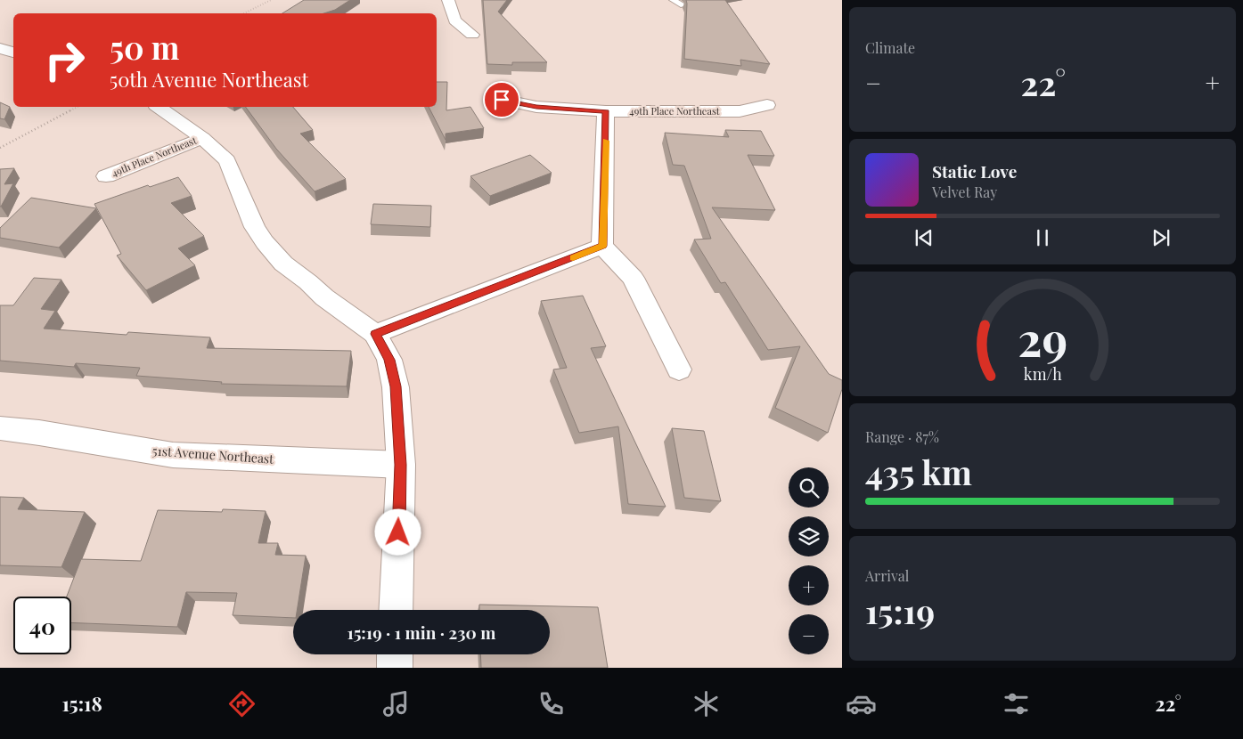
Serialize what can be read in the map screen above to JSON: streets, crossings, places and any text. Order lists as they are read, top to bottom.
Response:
{
  "streets": {
    "street": ["49th Place Northeast", "51st Avenue Northeast"]
  },
  "page": {
    "tile": [
      "Climate",
      ["Range · 87%", "435 km"],
      ["Arrival", "15:19"]
    ],
    "turn": ["50 m", "50th Avenue Northeast"],
    "heat": ["−", "22°", "+"],
    "song": ["Static Love", "Velvet Ray"],
    "map_buttons": ["+", "−"],
    "limit": "40",
    "trip": "15:19 · 1 min · 230 m",
    "tabs": ["15:18", "22°"],
    "gauge": ["29", "km/h"]
  }
}
